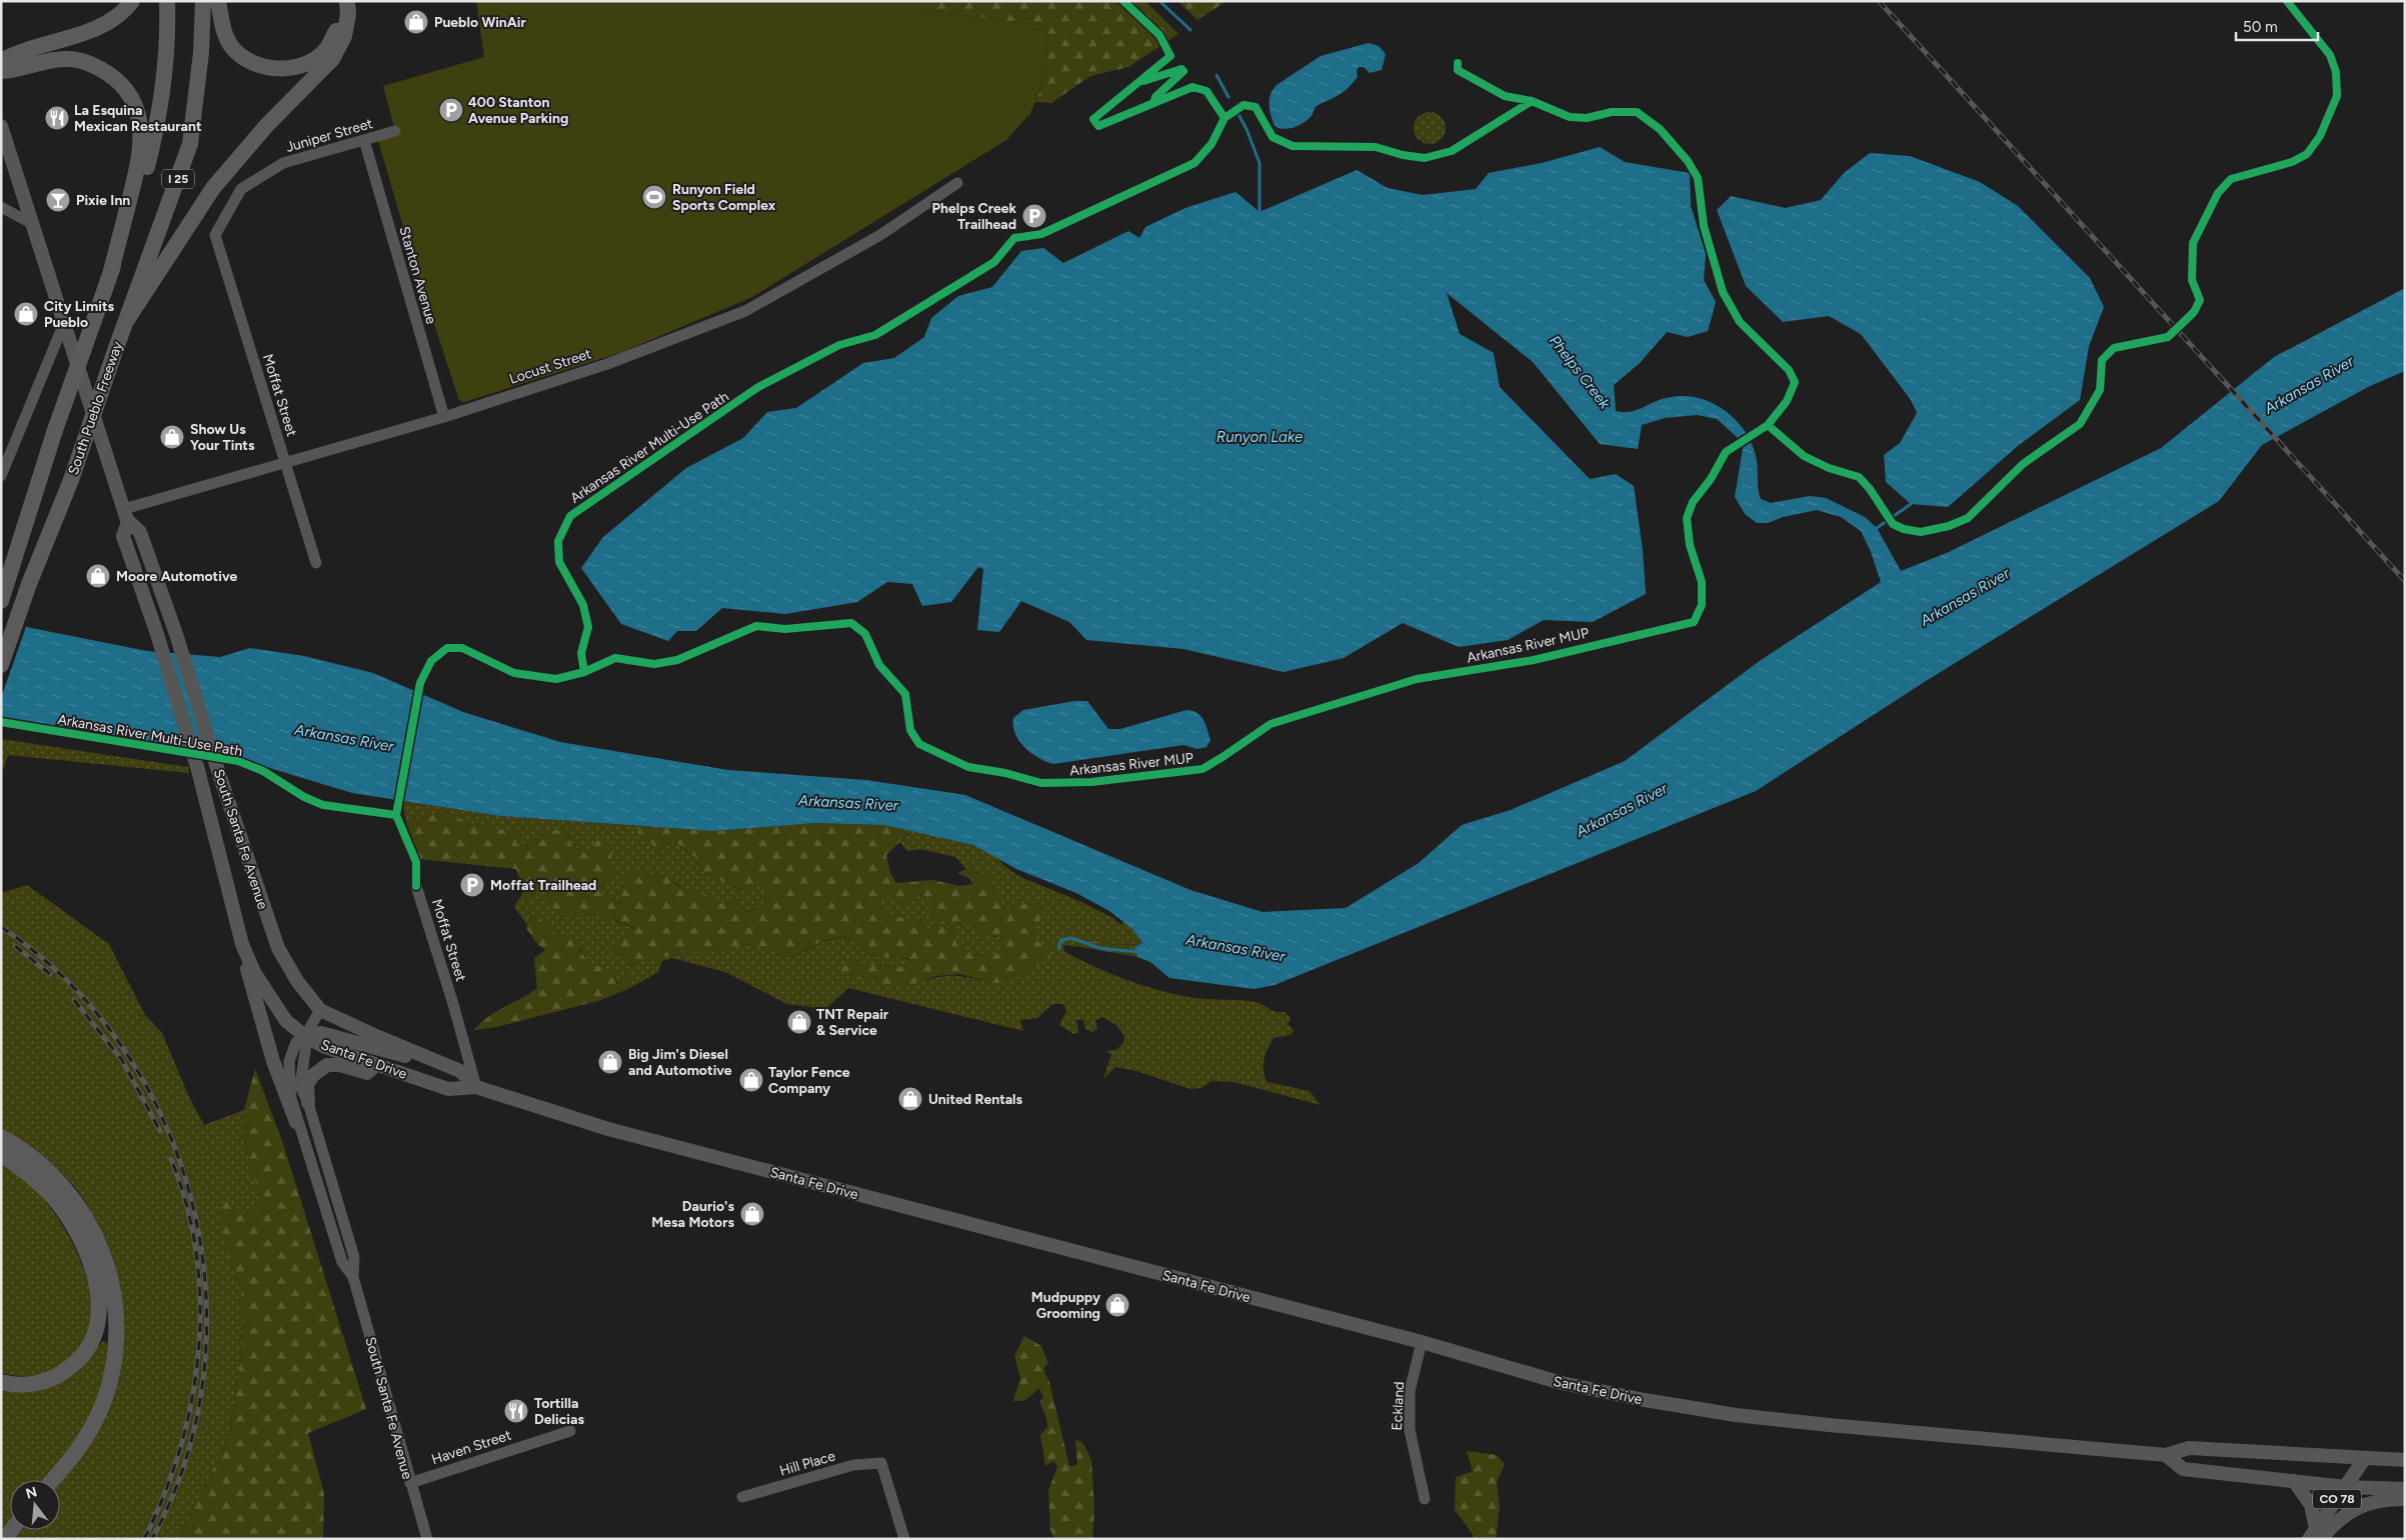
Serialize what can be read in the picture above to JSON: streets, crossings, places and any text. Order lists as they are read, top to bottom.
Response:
{
  "streets": {
    "highway": ["I 25", "South Pueblo Freeway"],
    "main road": ["South Santa Fe Avenue", "Santa Fe Drive", "CO 78"],
    "street": [
      "Juniper Street",
      "Stanton Avenue",
      "Locust Street",
      "Moffat Street",
      "Eckland",
      "Haven Street",
      "Hill Place"
    ],
    "cycle path": ["Arkansas River Multi-Use Path", "Arkansas River MUP"]
  },
  "crossings": [
    ["Juniper Street", "Stanton Avenue"],
    ["Juniper Street", "Moffat Street"],
    ["Stanton Avenue", "Locust Street"],
    ["Locust Street", "Moffat Street"],
    ["Locust Street", "South Santa Fe Avenue"],
    ["Moffat Street", "Santa Fe Drive"],
    ["South Santa Fe Avenue", "Santa Fe Drive"],
    ["South Santa Fe Avenue", "Haven Street"],
    ["Santa Fe Drive", "Eckland"]
  ],
  "water": ["Phelps Creek", "Arkansas River", "Runyon Lake"],
  "places": {
    "shop": [
      "Pueblo WinAir",
      "City Limits Pueblo",
      "Show Us Your Tints",
      "Moore Automotive",
      "TNT Repair & Service",
      "Big Jim's Diesel and Automotive",
      "Taylor Fence Company",
      "United Rentals",
      "Daurio's Mesa Motors",
      "Mudpuppy Grooming"
    ],
    "parking": ["400 Stanton Avenue Parking", "Phelps Creek Trailhead", "Moffat Trailhead"],
    "restaurant": ["La Esquina Mexican Restaurant", "Tortilla Delicias"],
    "sports": ["Runyon Field Sports Complex"],
    "bar": ["Pixie Inn"]
  },
  "scale_bar": "50 m",
  "north": "top"
}
